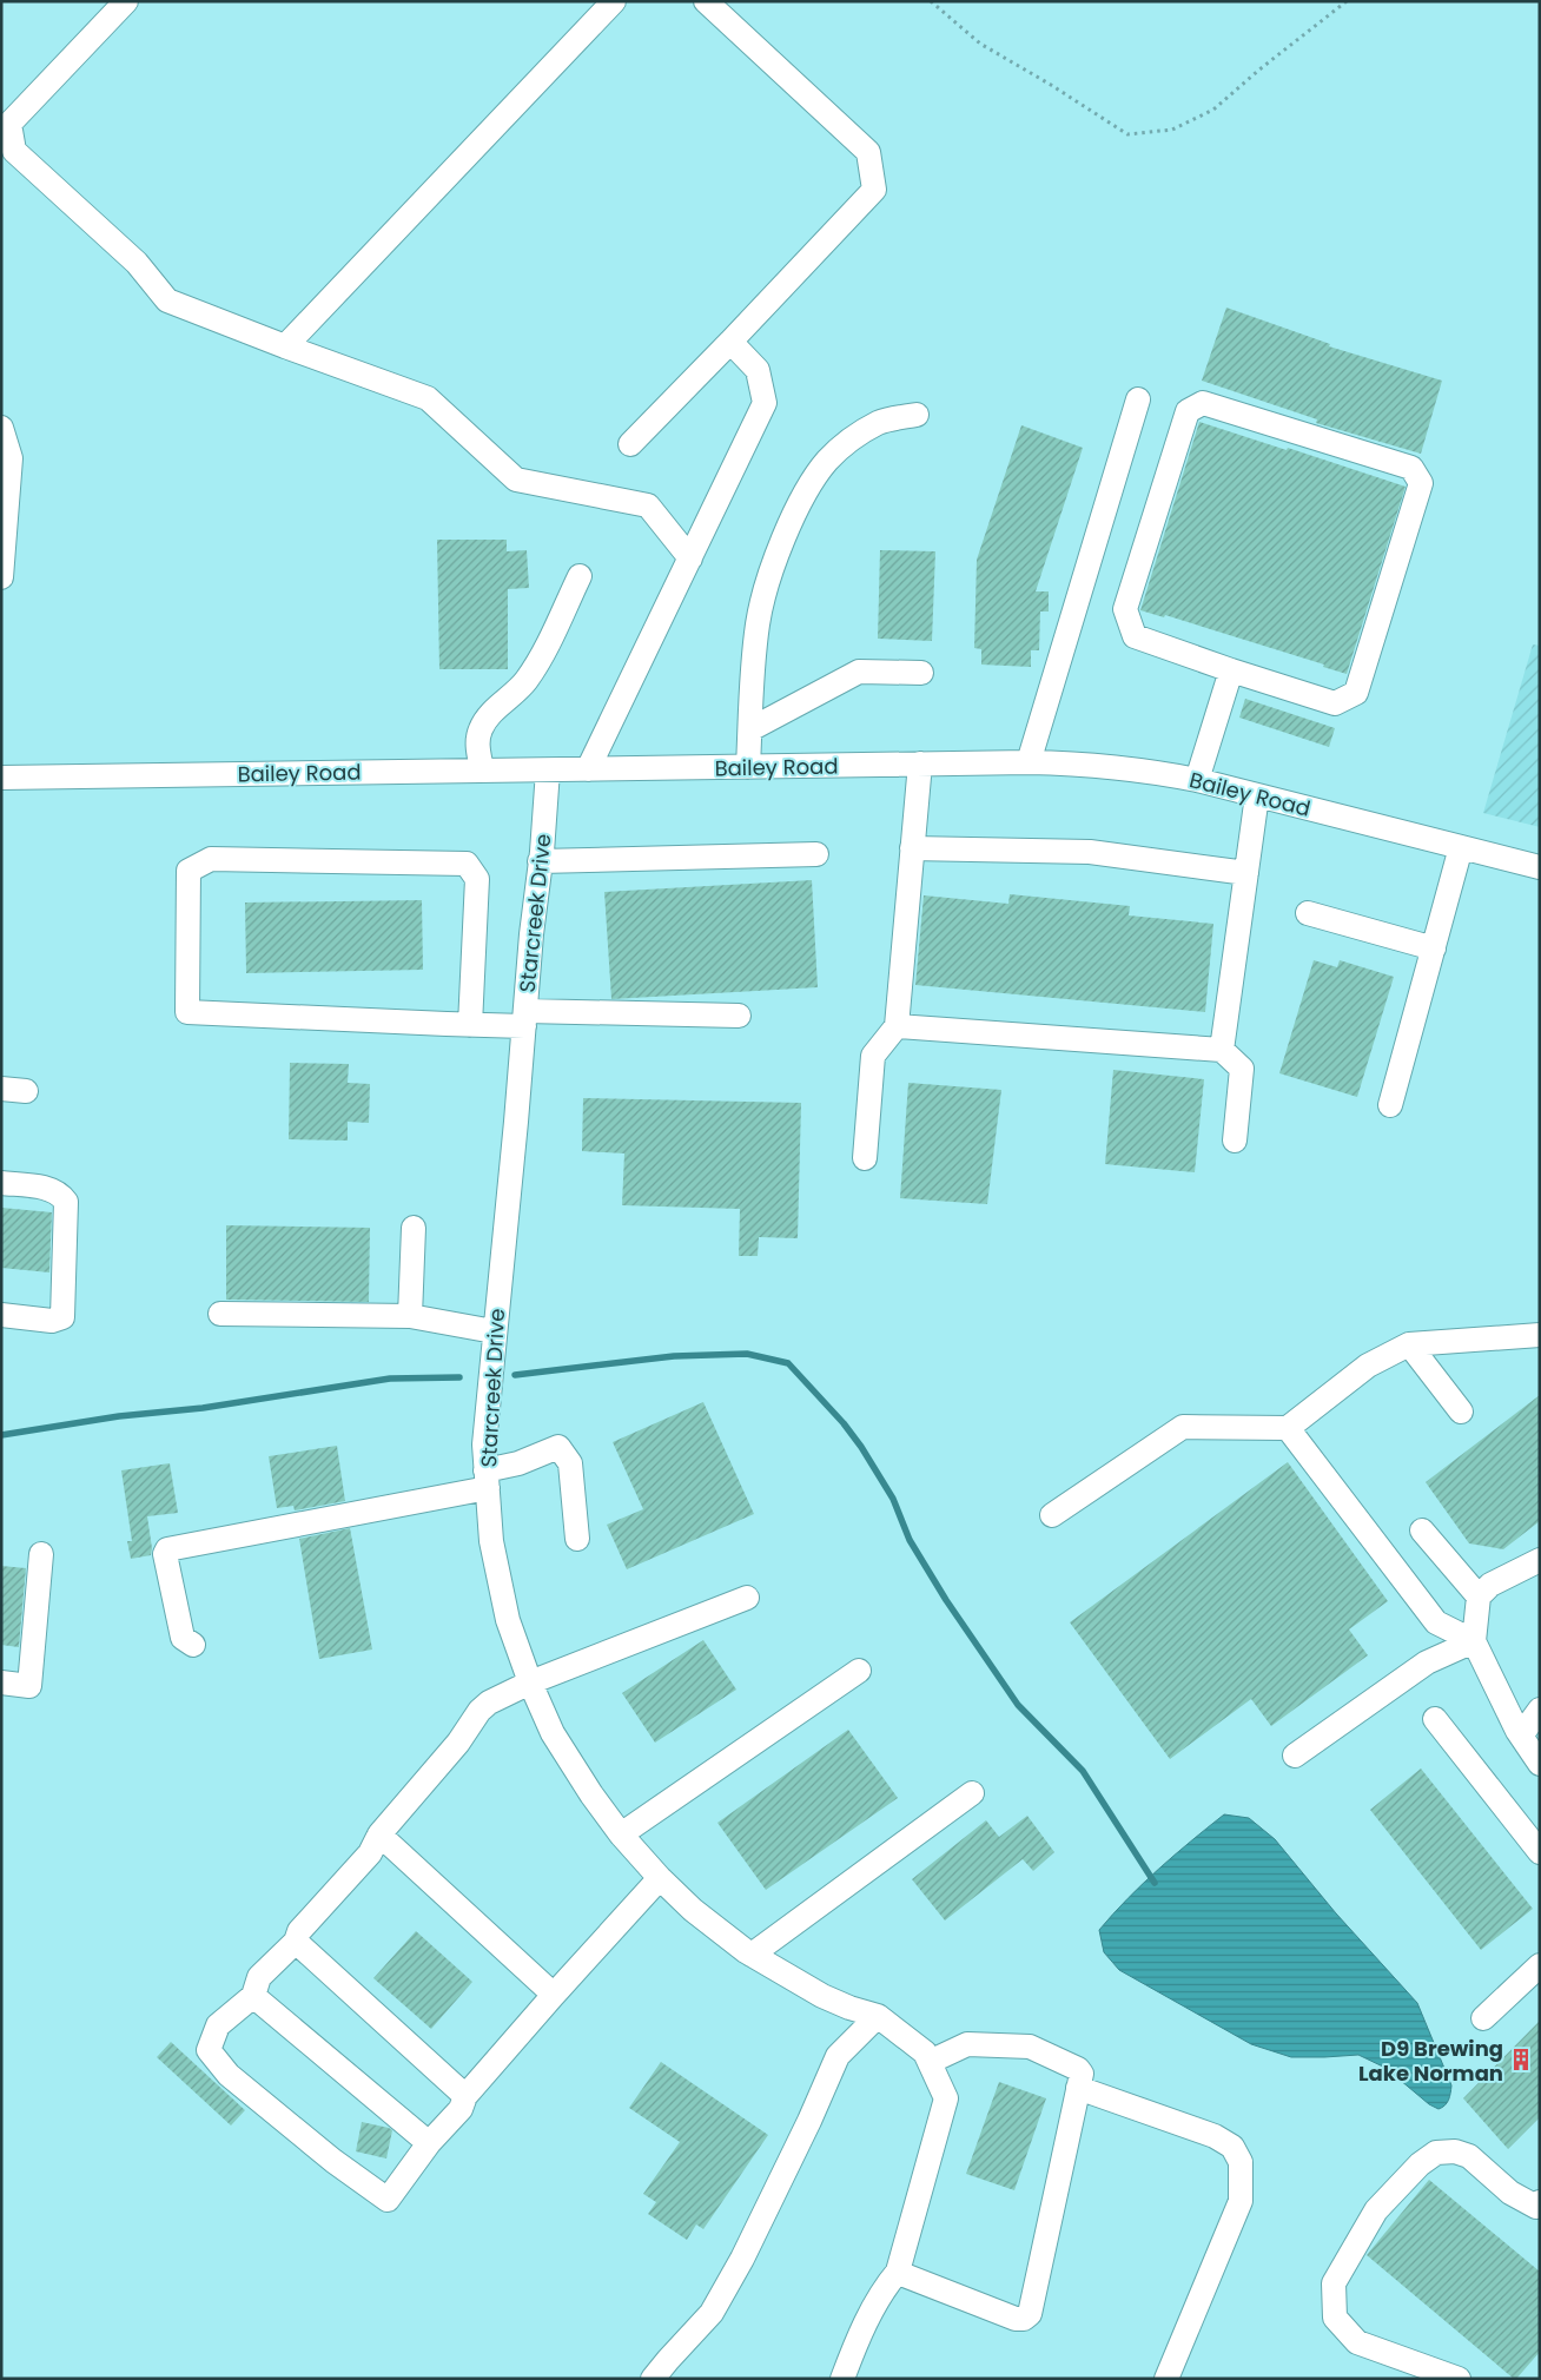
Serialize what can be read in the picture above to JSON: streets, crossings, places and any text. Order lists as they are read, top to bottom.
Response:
{
  "streets": {
    "street": ["Bailey Road", "Starcreek Drive"]
  },
  "crossings": [
    ["Bailey Road", "Starcreek Drive"]
  ],
  "places": {
    "building": ["D9 Brewing Lake Norman"]
  }
}
